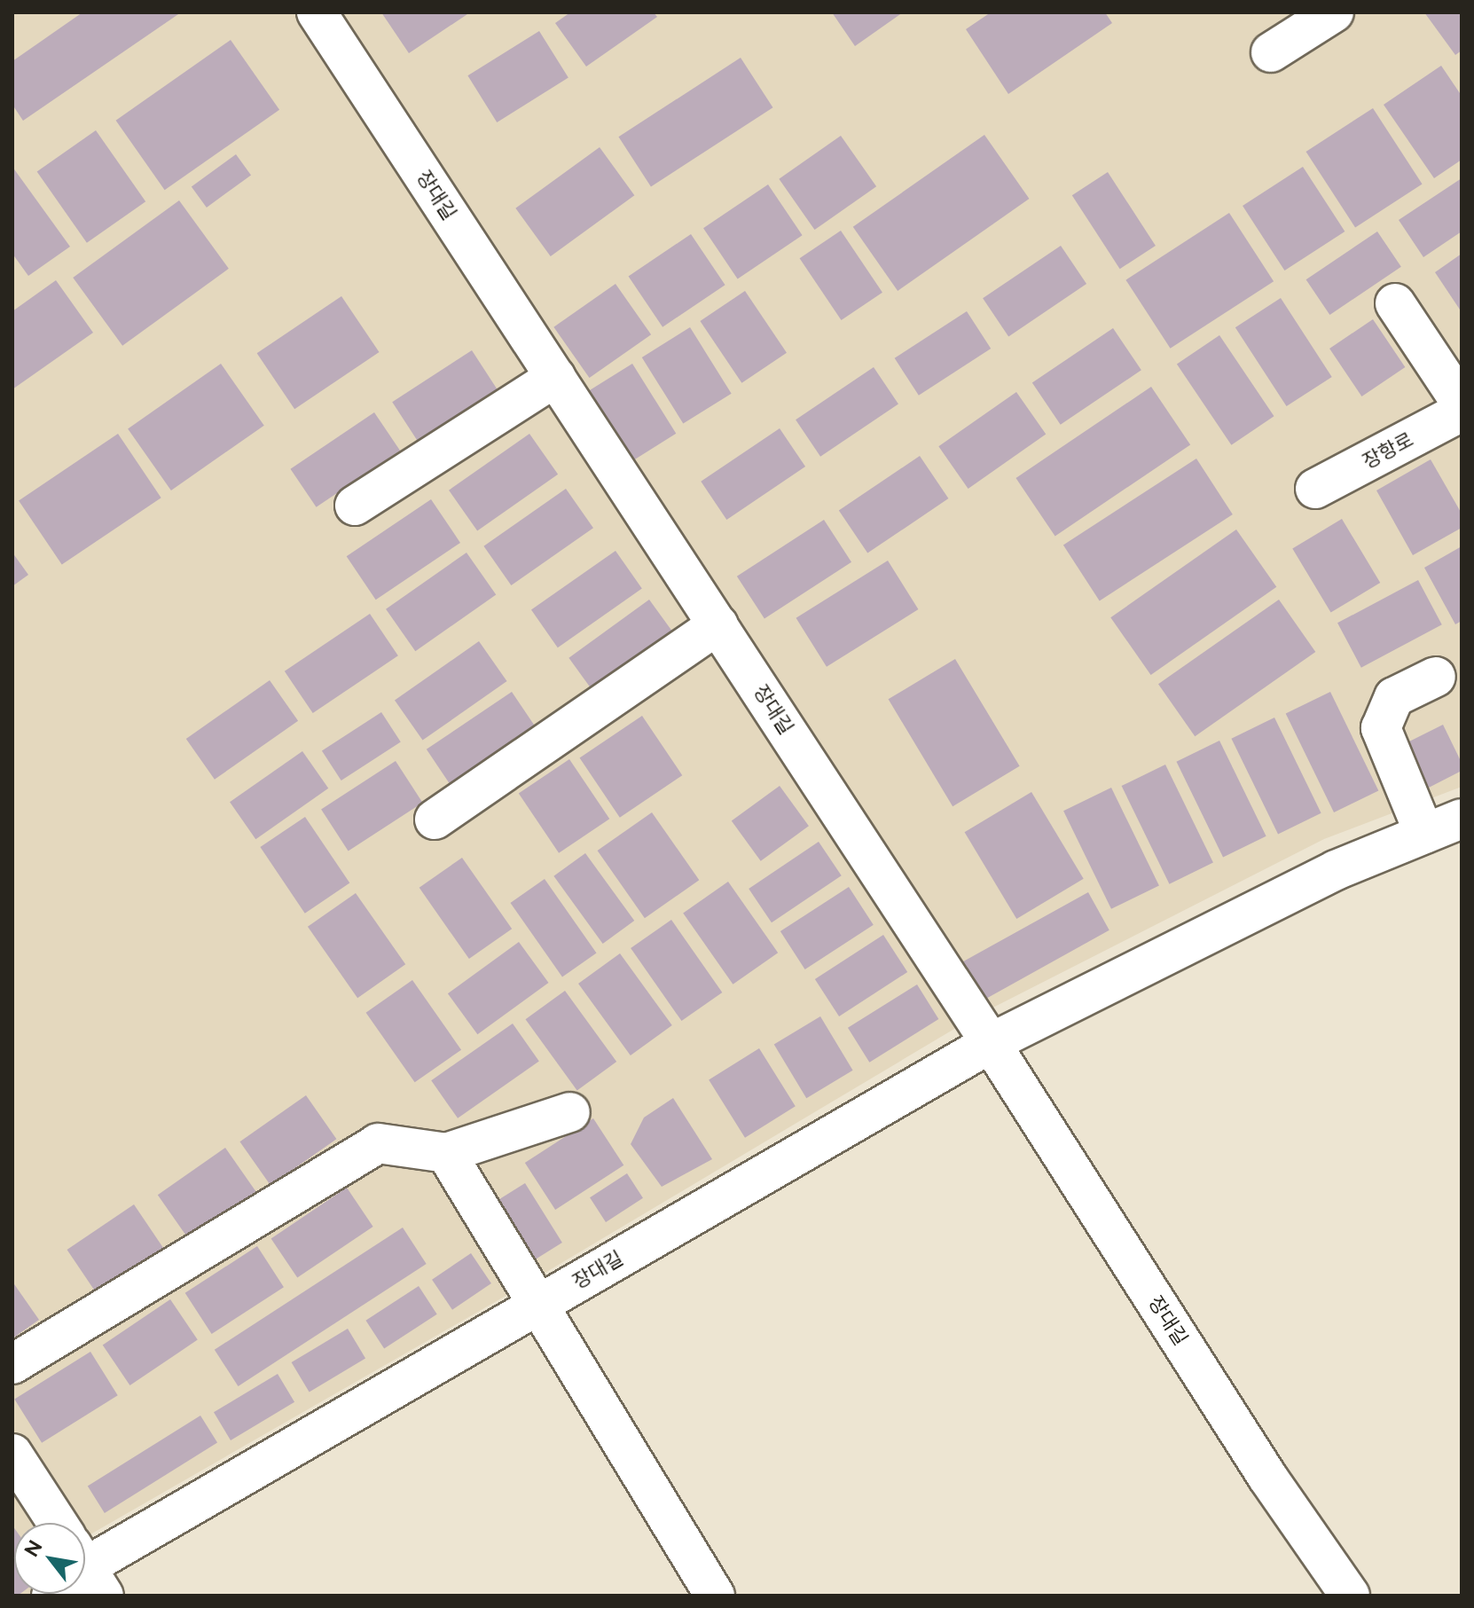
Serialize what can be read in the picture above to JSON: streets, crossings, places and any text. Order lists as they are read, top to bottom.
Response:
{
  "streets": {
    "street": ["장대길", "장항로"]
  },
  "north": "top left"
}
